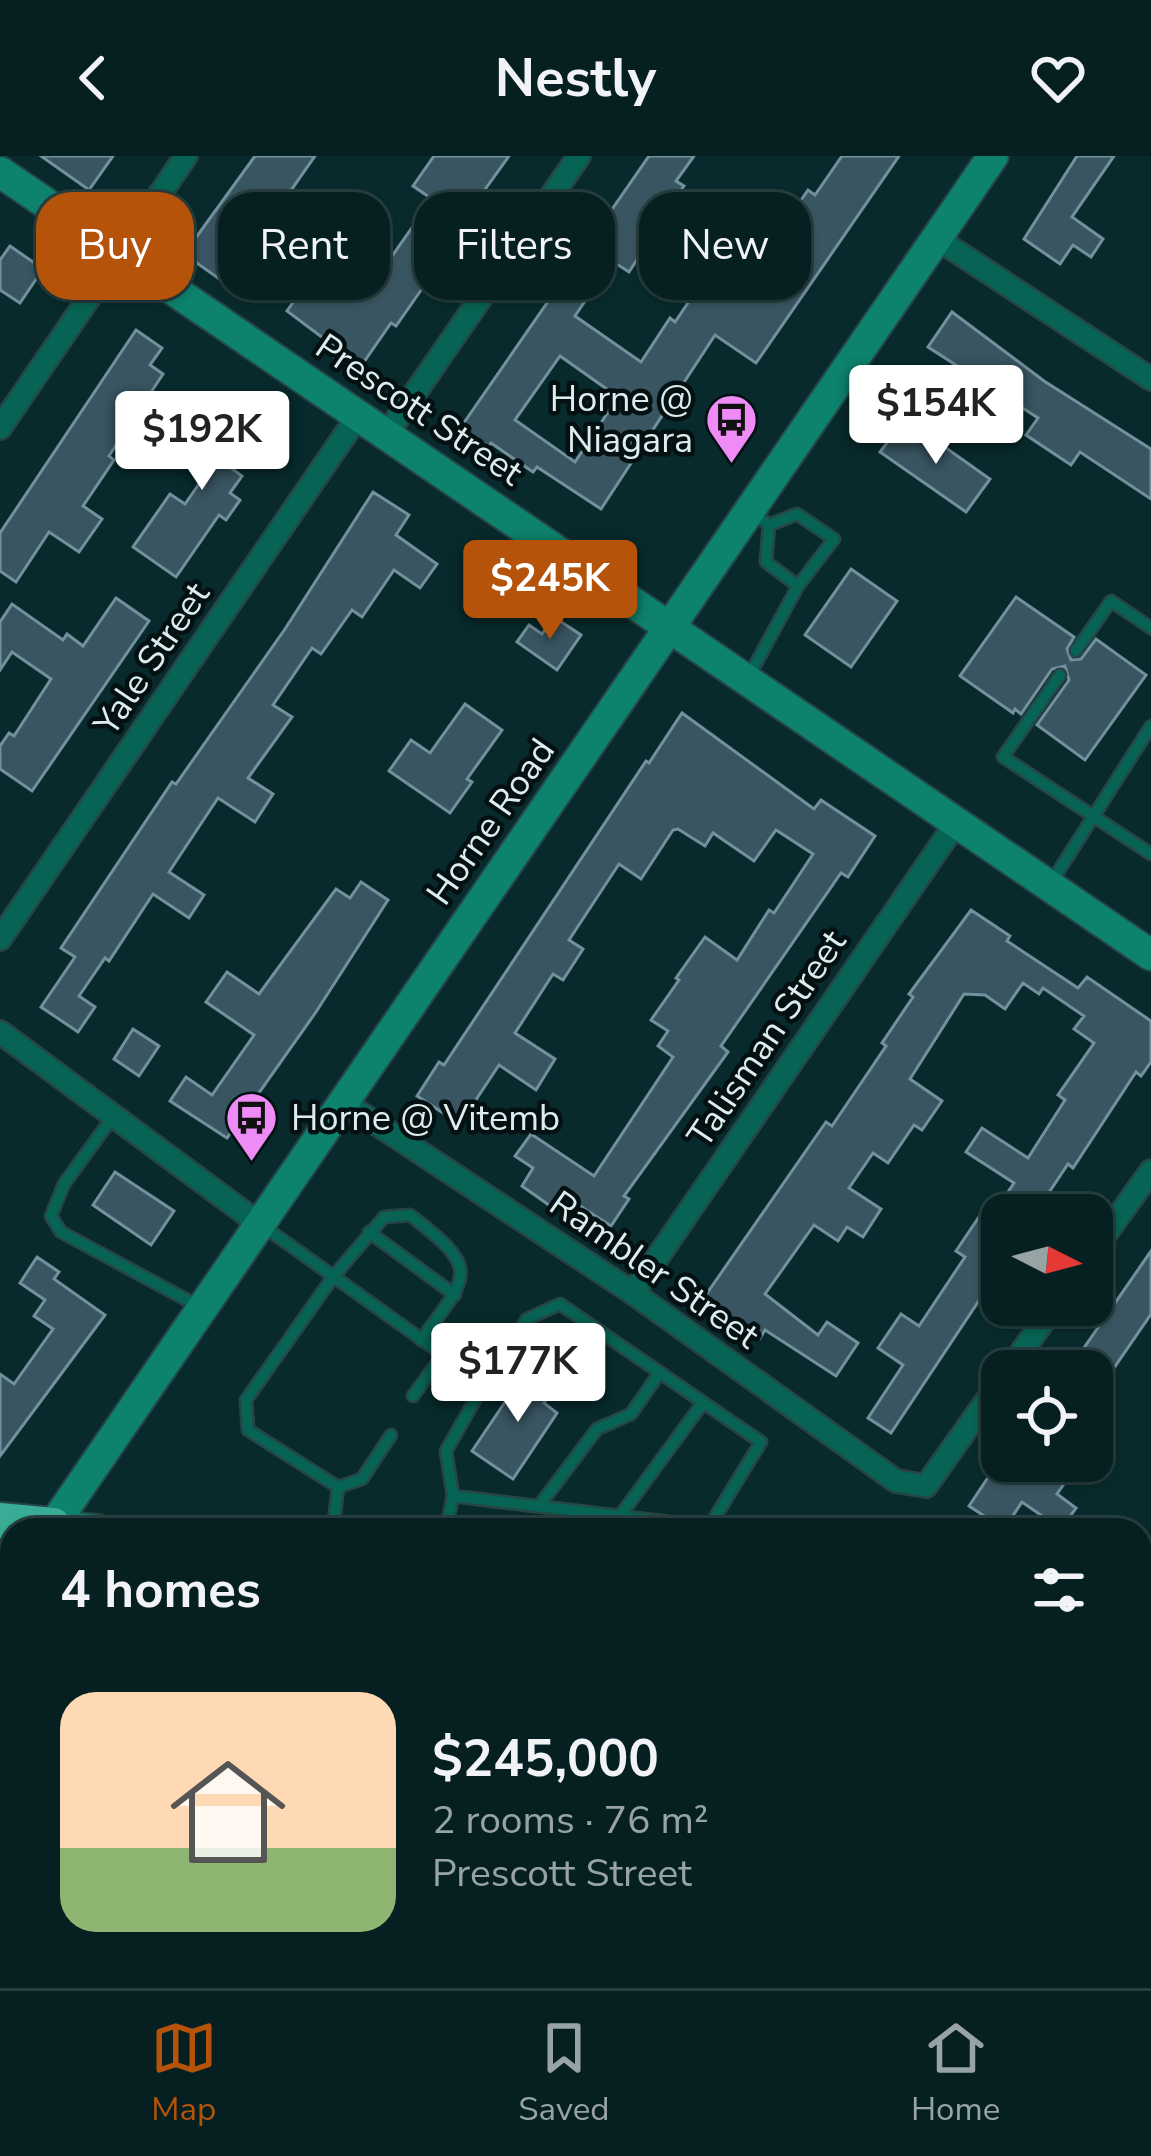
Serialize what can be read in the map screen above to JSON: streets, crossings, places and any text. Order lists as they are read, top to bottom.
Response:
{
  "streets": {
    "main road": ["Prescott Street", "Horne Road"],
    "street": ["Yale Street", "Talisman Street", "Rambler Street"]
  },
  "crossings": [
    ["Prescott Street", "Yale Street"],
    ["Prescott Street", "Horne Road"],
    ["Prescott Street", "Talisman Street"],
    ["Horne Road", "Rambler Street"],
    ["Talisman Street", "Rambler Street"]
  ],
  "places": {
    "bus stop": ["Horne @ Niagara", "Horne @ Vitemb"]
  },
  "north": "right",
  "page": {
    "header": "Nestly",
    "chip": [
      "Buy",
      "Rent",
      "Filters",
      "New"
    ],
    "price": [
      "$154K",
      "$192K",
      "$245K",
      "$177K"
    ],
    "heading": "4 homes",
    "list": [
      {
        "name": "$245,000",
        "note": "2 rooms · 76 m² · Prescott Street"
      }
    ],
    "tabs": ["Map", "Saved", "Home"]
  }
}
